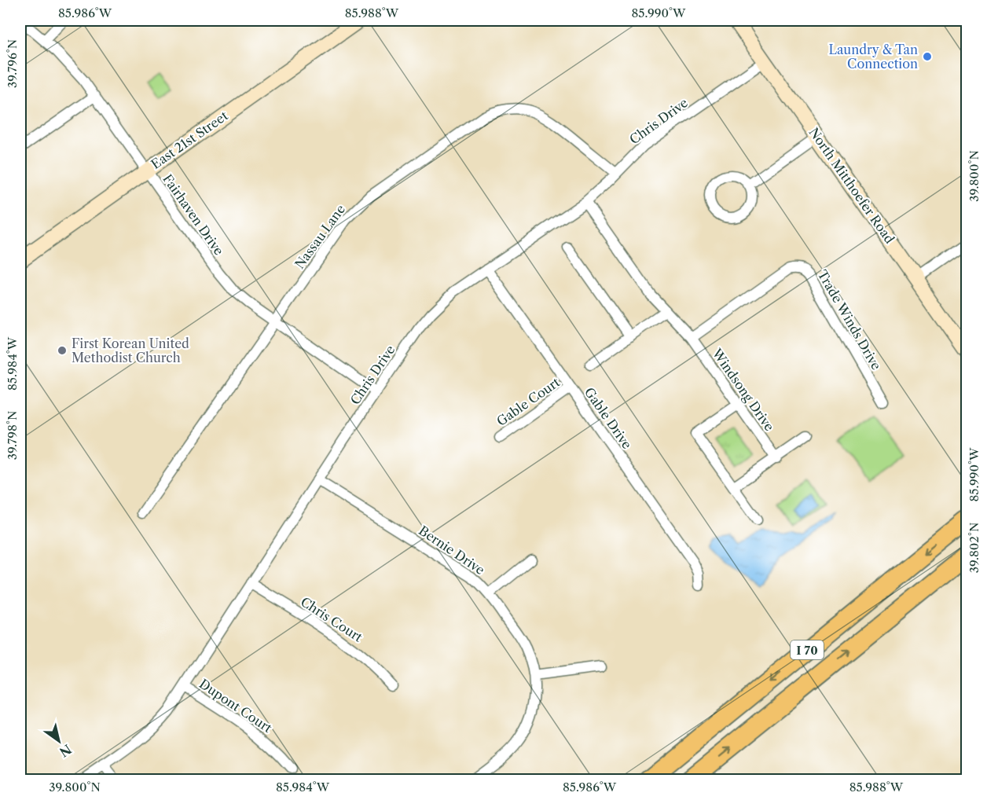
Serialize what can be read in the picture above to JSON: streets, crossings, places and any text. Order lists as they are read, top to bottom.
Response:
{
  "streets": {
    "highway": ["I 70"],
    "main road": ["East 21st Street", "North Mitthoefer Road"],
    "street": [
      "Chris Drive",
      "Fairhaven Drive",
      "Nassau Lane",
      "Trade Winds Drive",
      "Windsong Drive",
      "Gable Court",
      "Gable Drive",
      "Bernie Drive",
      "Chris Court",
      "Dupont Court"
    ]
  },
  "crossings": [
    ["Chris Drive", "North Mitthoefer Road"],
    ["Chris Drive", "Fairhaven Drive"],
    ["Chris Drive", "Nassau Lane"],
    ["Chris Drive", "Windsong Drive"],
    ["Chris Drive", "Gable Drive"],
    ["Chris Drive", "Bernie Drive"],
    ["Chris Drive", "Chris Court"],
    ["Chris Drive", "Dupont Court"],
    ["East 21st Street", "Fairhaven Drive"],
    ["Fairhaven Drive", "Nassau Lane"],
    ["Trade Winds Drive", "Windsong Drive"],
    ["Gable Court", "Gable Drive"]
  ],
  "places": ["Laundry & Tan Connection", "First Korean United Methodist Church"],
  "north": "bottom right",
  "coordinates": [
    "85.986°W",
    "85.988°W",
    "85.990°W",
    "39.796°N",
    "39.800°N",
    "85.984°W",
    "39.798°N",
    "39.802°N"
  ]
}
